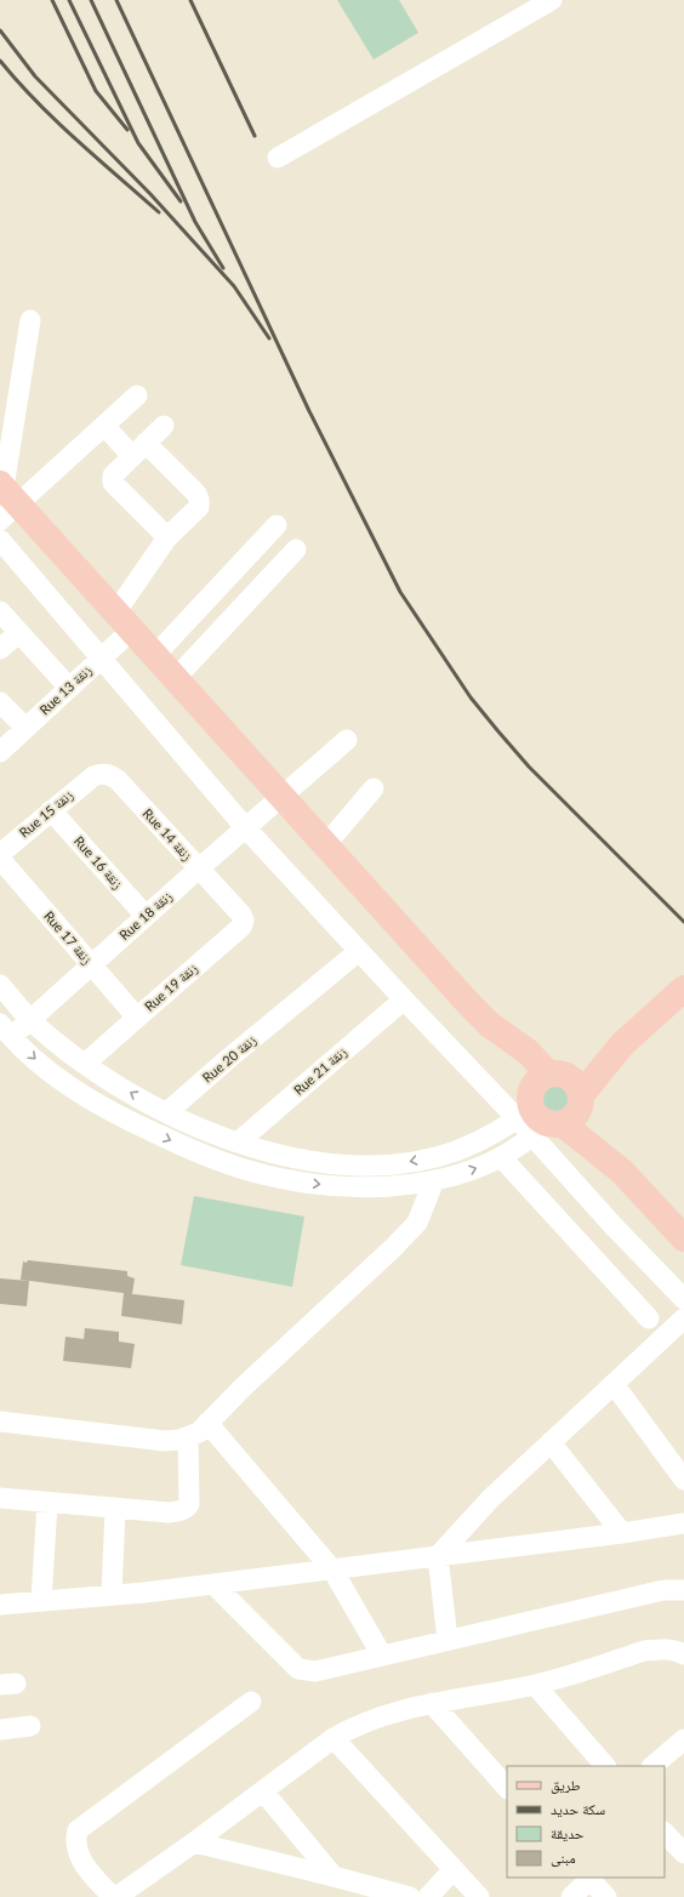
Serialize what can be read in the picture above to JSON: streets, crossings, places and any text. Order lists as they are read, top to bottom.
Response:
{
  "streets": {
    "street": [
      "Rue 13 زنقة",
      "Rue 15 زنقة",
      "Rue 14 زنقة",
      "Rue 16 زنقة",
      "Rue 18 زنقة",
      "Rue 17 زنقة",
      "Rue 19 زنقة",
      "Rue 20 زنقة",
      "Rue 21 زنقة"
    ]
  },
  "crossings": [
    ["Rue 15 زنقة", "Rue 14 زنقة"],
    ["Rue 15 زنقة", "Rue 16 زنقة"],
    ["Rue 14 زنقة", "Rue 18 زنقة"],
    ["Rue 14 زنقة", "Rue 19 زنقة"],
    ["Rue 16 زنقة", "Rue 18 زنقة"],
    ["Rue 18 زنقة", "Rue 17 زنقة"],
    ["Rue 17 زنقة", "Rue 19 زنقة"]
  ],
  "legend": [
    "طريق",
    "سكة حديد",
    "حديقة",
    "مبنى"
  ]
}
